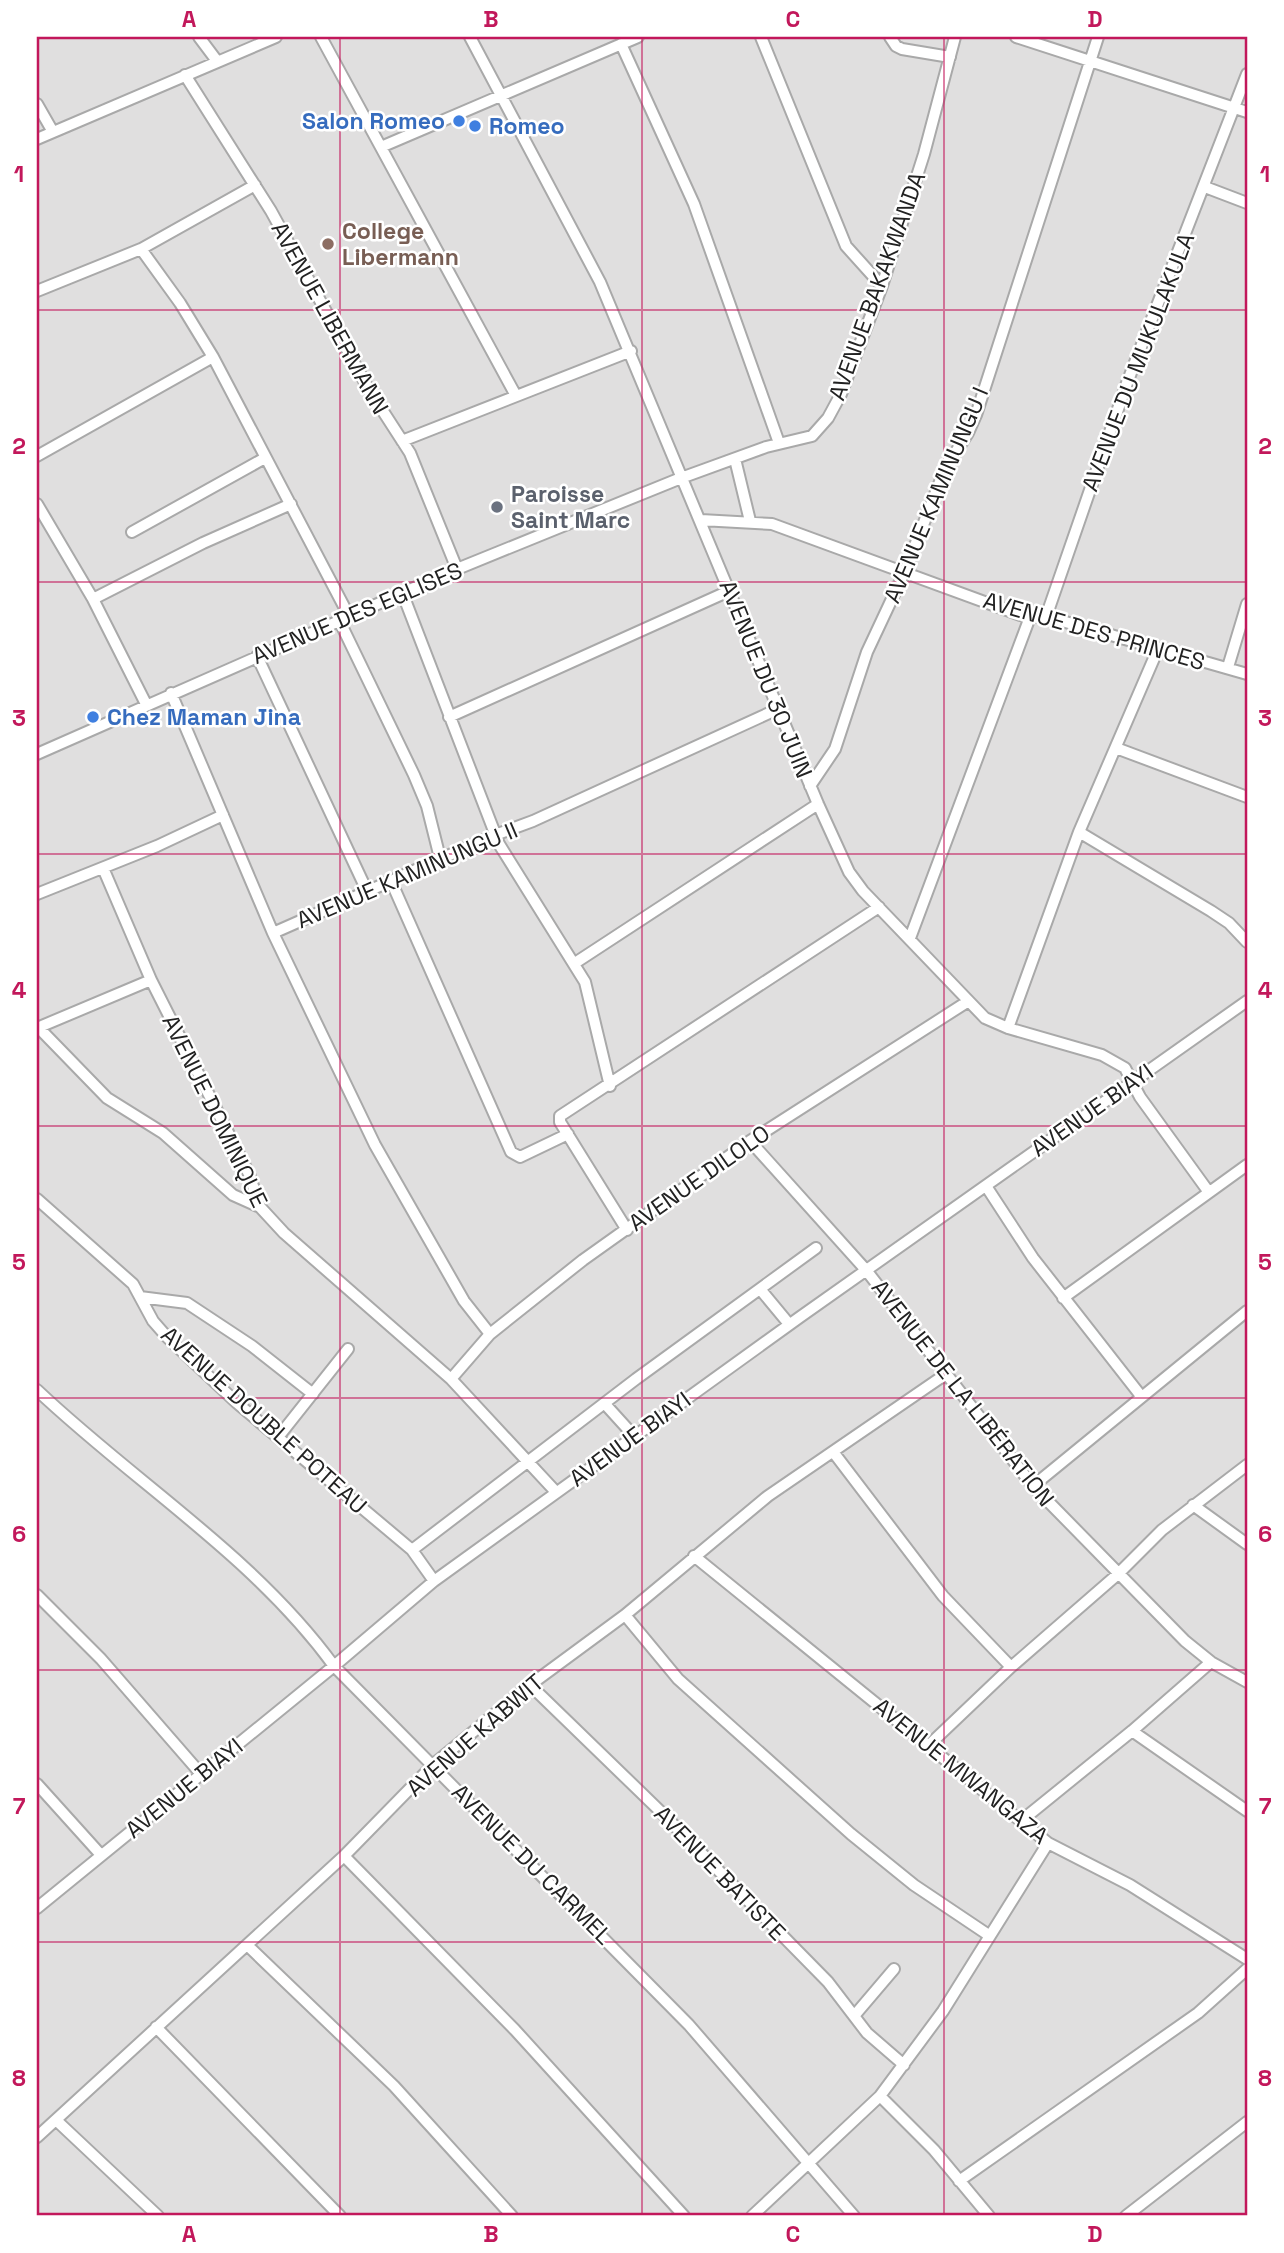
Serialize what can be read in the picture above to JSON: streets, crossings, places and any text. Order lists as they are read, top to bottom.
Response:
{
  "streets": {
    "street": [
      "AVENUE BAKAKWANDA",
      "AVENUE LIBERMANN",
      "AVENUE DU MUKULAKULA",
      "AVENUE KAMINUNGU I",
      "AVENUE DES EGLISES",
      "AVENUE DES PRINCES",
      "AVENUE DU 30 JUIN",
      "AVENUE KAMINUNGU II",
      "AVENUE BIAYI",
      "AVENUE DOMINIQUE",
      "AVENUE DILOLO",
      "AVENUE DE LA LIBÉRATION",
      "AVENUE DOUBLE POTEAU",
      "AVENUE KABWIT",
      "AVENUE MWANGAZA",
      "AVENUE DU CARMEL",
      "AVENUE BATISTE"
    ]
  },
  "crossings": [
    ["AVENUE BAKAKWANDA", "AVENUE DES EGLISES"],
    ["AVENUE BAKAKWANDA", "AVENUE DU 30 JUIN"],
    ["AVENUE LIBERMANN", "AVENUE DES EGLISES"],
    ["AVENUE DU MUKULAKULA", "AVENUE DES PRINCES"],
    ["AVENUE KAMINUNGU I", "AVENUE DES PRINCES"],
    ["AVENUE KAMINUNGU I", "AVENUE DU 30 JUIN"],
    ["AVENUE DES EGLISES", "AVENUE DU 30 JUIN"],
    ["AVENUE DES EGLISES", "AVENUE KAMINUNGU II"],
    ["AVENUE DES PRINCES", "AVENUE DU 30 JUIN"],
    ["AVENUE DU 30 JUIN", "AVENUE KAMINUNGU II"],
    ["AVENUE DU 30 JUIN", "AVENUE BIAYI"],
    ["AVENUE DU 30 JUIN", "AVENUE DILOLO"],
    ["AVENUE BIAYI", "AVENUE DOMINIQUE"],
    ["AVENUE BIAYI", "AVENUE DE LA LIBÉRATION"],
    ["AVENUE BIAYI", "AVENUE DOUBLE POTEAU"],
    ["AVENUE BIAYI", "AVENUE DU CARMEL"],
    ["AVENUE DOMINIQUE", "AVENUE DILOLO"],
    ["AVENUE DILOLO", "AVENUE DE LA LIBÉRATION"],
    ["AVENUE DE LA LIBÉRATION", "AVENUE KABWIT"],
    ["AVENUE KABWIT", "AVENUE MWANGAZA"],
    ["AVENUE KABWIT", "AVENUE DU CARMEL"],
    ["AVENUE KABWIT", "AVENUE BATISTE"]
  ],
  "places": [
    "Salon Romeo",
    "Romeo",
    "College Libermann",
    "Paroisse Saint Marc",
    "Chez Maman Jina"
  ],
  "grid": {
    "columns": [
      "A",
      "B",
      "C",
      "D"
    ],
    "rows": [
      "1",
      "2",
      "3",
      "4",
      "5",
      "6",
      "7",
      "8"
    ]
  }
}
